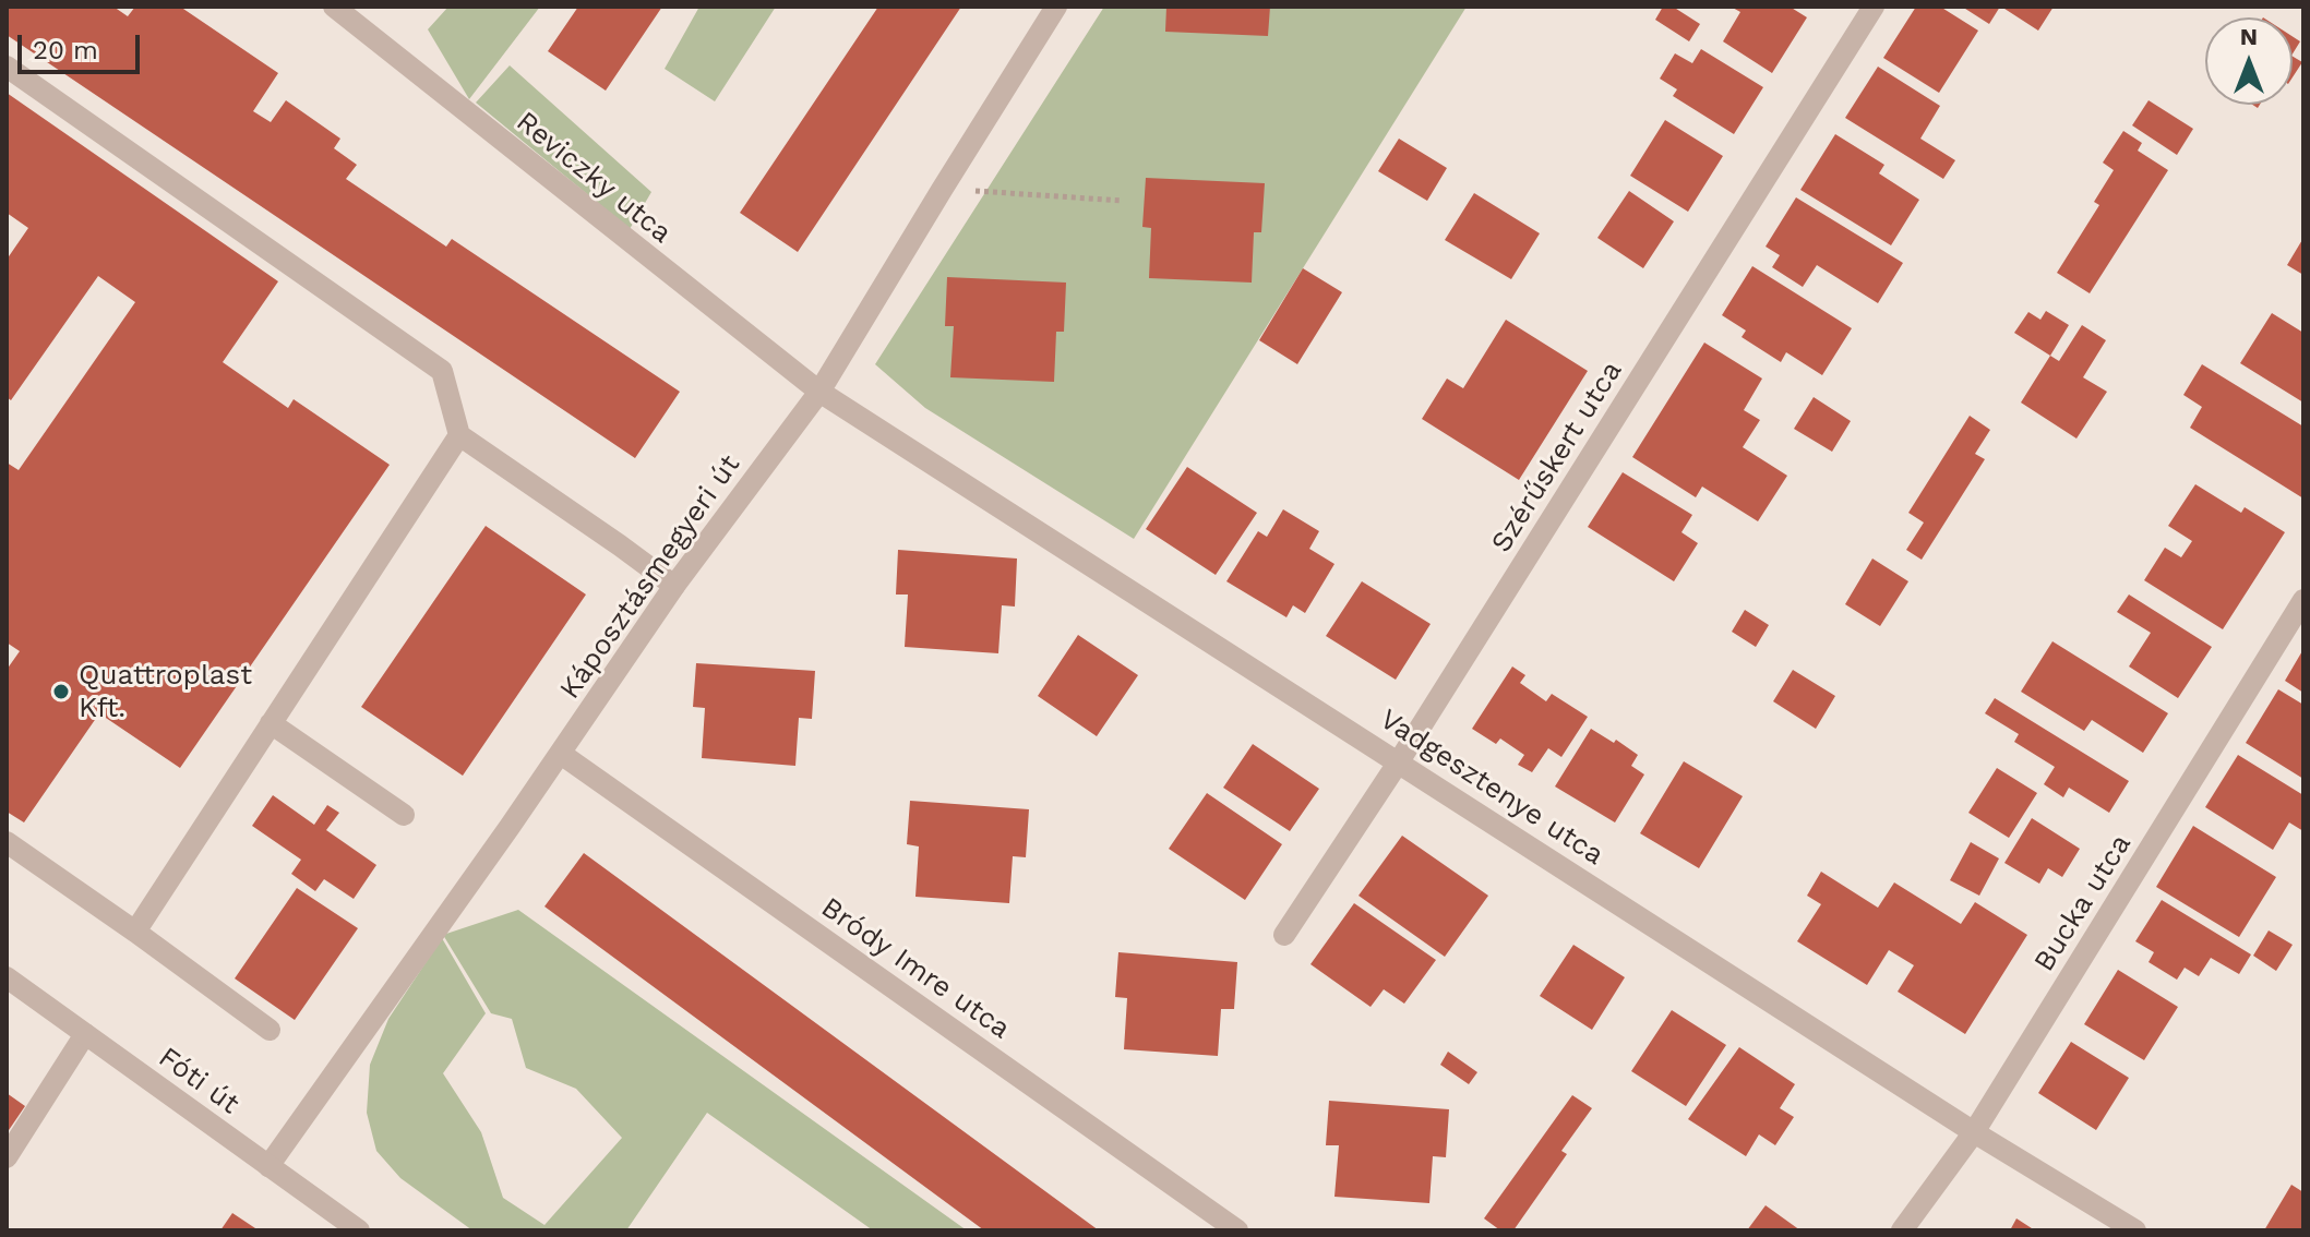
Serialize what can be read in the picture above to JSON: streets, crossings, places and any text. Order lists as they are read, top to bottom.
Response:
{
  "streets": {
    "street": [
      "Reviczky utca",
      "Szérűskert utca",
      "Káposztásmegyeri út",
      "Vadgesztenye utca",
      "Bucka utca",
      "Bródy Imre utca",
      "Fóti út"
    ]
  },
  "crossings": [
    ["Reviczky utca", "Káposztásmegyeri út"],
    ["Reviczky utca", "Vadgesztenye utca"],
    ["Szérűskert utca", "Vadgesztenye utca"],
    ["Káposztásmegyeri út", "Vadgesztenye utca"],
    ["Káposztásmegyeri út", "Bródy Imre utca"],
    ["Káposztásmegyeri út", "Fóti út"],
    ["Vadgesztenye utca", "Bucka utca"]
  ],
  "places": ["Quattroplast Kft."],
  "scale_bar": "20 m",
  "north": "top"
}
